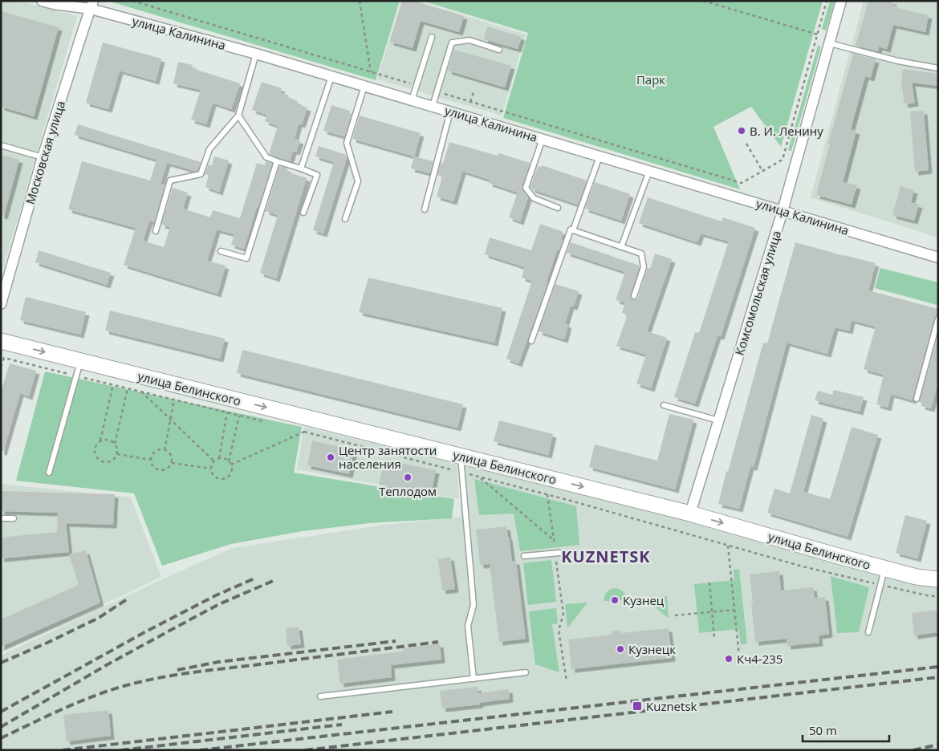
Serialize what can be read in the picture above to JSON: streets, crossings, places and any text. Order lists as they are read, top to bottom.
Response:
{
  "streets": {
    "street": [
      "улица Калинина",
      "Московская улица",
      "Комсомольская улица",
      "улица Белинского"
    ]
  },
  "crossings": [
    ["улица Калинина", "Московская улица"],
    ["улица Калинина", "Комсомольская улица"],
    ["Комсомольская улица", "улица Белинского"]
  ],
  "one_way": ["улица Белинского"],
  "districts": ["KUZNETSK"],
  "parks": ["Парк"],
  "places": {
    "other": [
      "В. И. Ленину",
      "Центр занятости населения",
      "Теплодом",
      "Кузнец",
      "Кузнецк",
      "Кч4-235"
    ],
    "transit": ["Kuznetsk"]
  },
  "scale_bar": "50 m"
}
